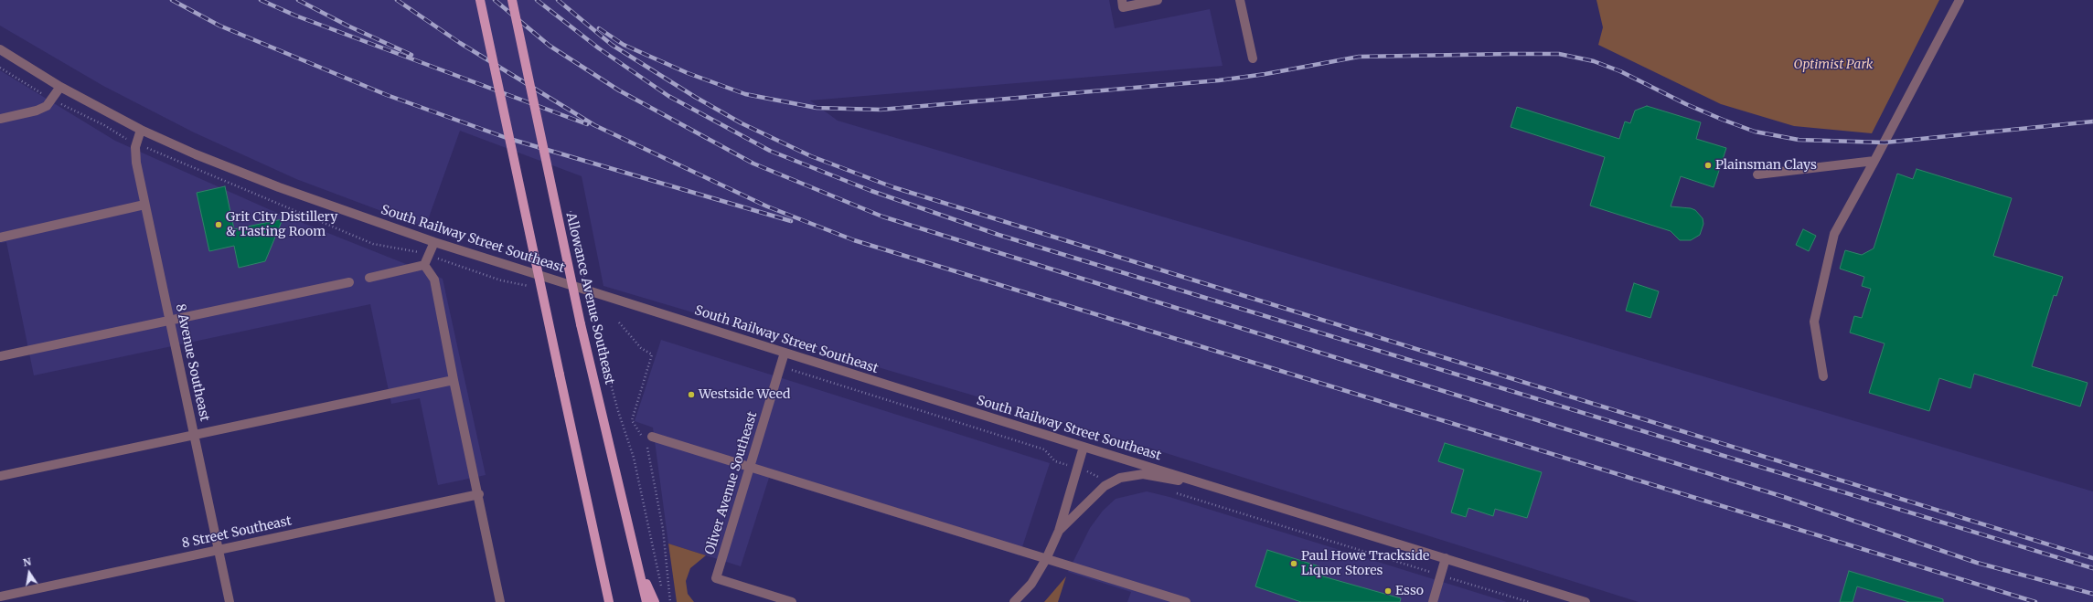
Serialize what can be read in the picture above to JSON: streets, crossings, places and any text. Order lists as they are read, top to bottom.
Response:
{
  "streets": {
    "main road": ["Allowance Avenue Southeast"],
    "street": [
      "South Railway Street Southeast",
      "8 Avenue Southeast",
      "Oliver Avenue Southeast",
      "8 Street Southeast"
    ]
  },
  "crossings": [
    ["South Railway Street Southeast", "8 Avenue Southeast"],
    ["South Railway Street Southeast", "Oliver Avenue Southeast"],
    ["8 Avenue Southeast", "8 Street Southeast"]
  ],
  "parks": ["Optimist Park"],
  "places": [
    "Plainsman Clays",
    "Grit City Distillery & Tasting Room",
    "Westside Weed",
    "Paul Howe Trackside Liquor Stores",
    "Esso"
  ],
  "north": "top"
}
